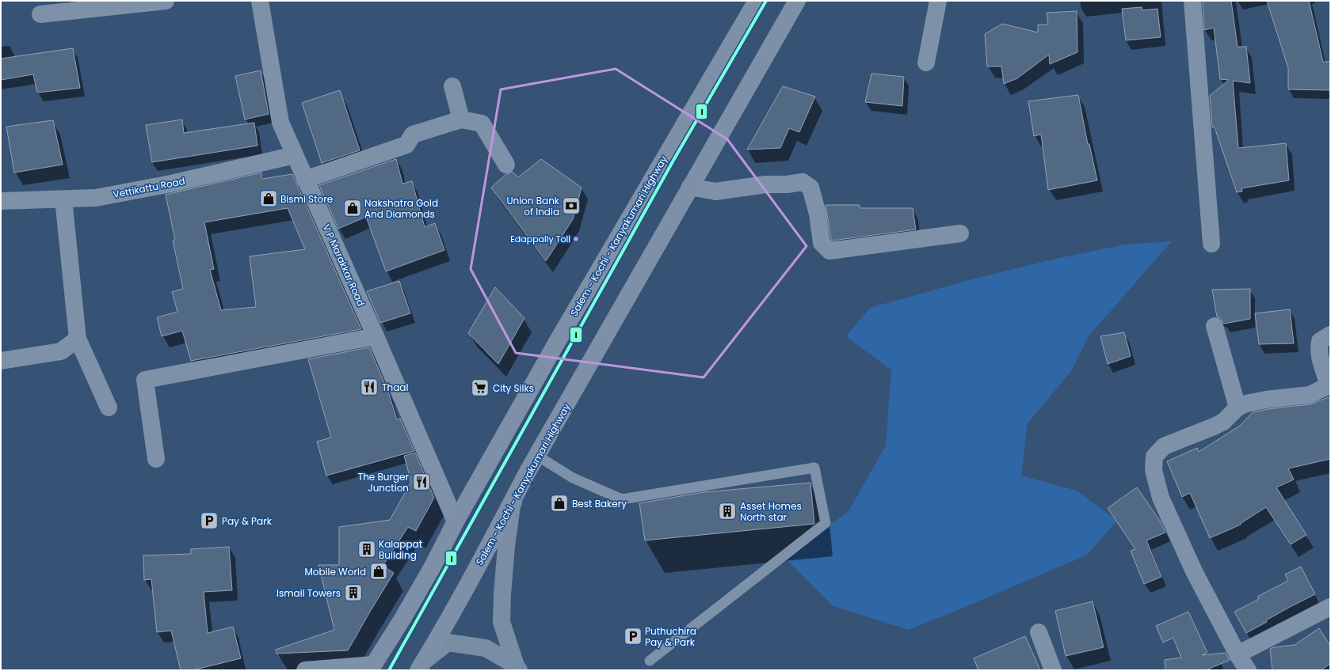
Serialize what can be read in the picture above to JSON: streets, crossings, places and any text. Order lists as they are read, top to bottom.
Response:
{
  "streets": {
    "highway": ["Salem - Kochi - Kanyakumari Highway"],
    "street": ["Vettikattu Road", "V P Marakkar Road"]
  },
  "crossings": [
    ["Vettikattu Road", "V P Marakkar Road"],
    ["Salem - Kochi - Kanyakumari Highway", "V P Marakkar Road"]
  ],
  "places": {
    "shop": [
      "Bismi Store",
      "Nakshatra Gold And Diamonds",
      "Best Bakery",
      "Mobile World"
    ],
    "bank": ["Union Bank of India"],
    "other": ["Edappally Toll"],
    "restaurant": ["Thaal", "The Burger Junction"],
    "supermarket": ["City Silks"],
    "building": ["Asset Homes North star", "Kalappat Building", "Ismail Towers"],
    "parking": ["Pay & Park", "Puthuchira Pay & Park"]
  },
  "lines": ["transit line I"]
}
